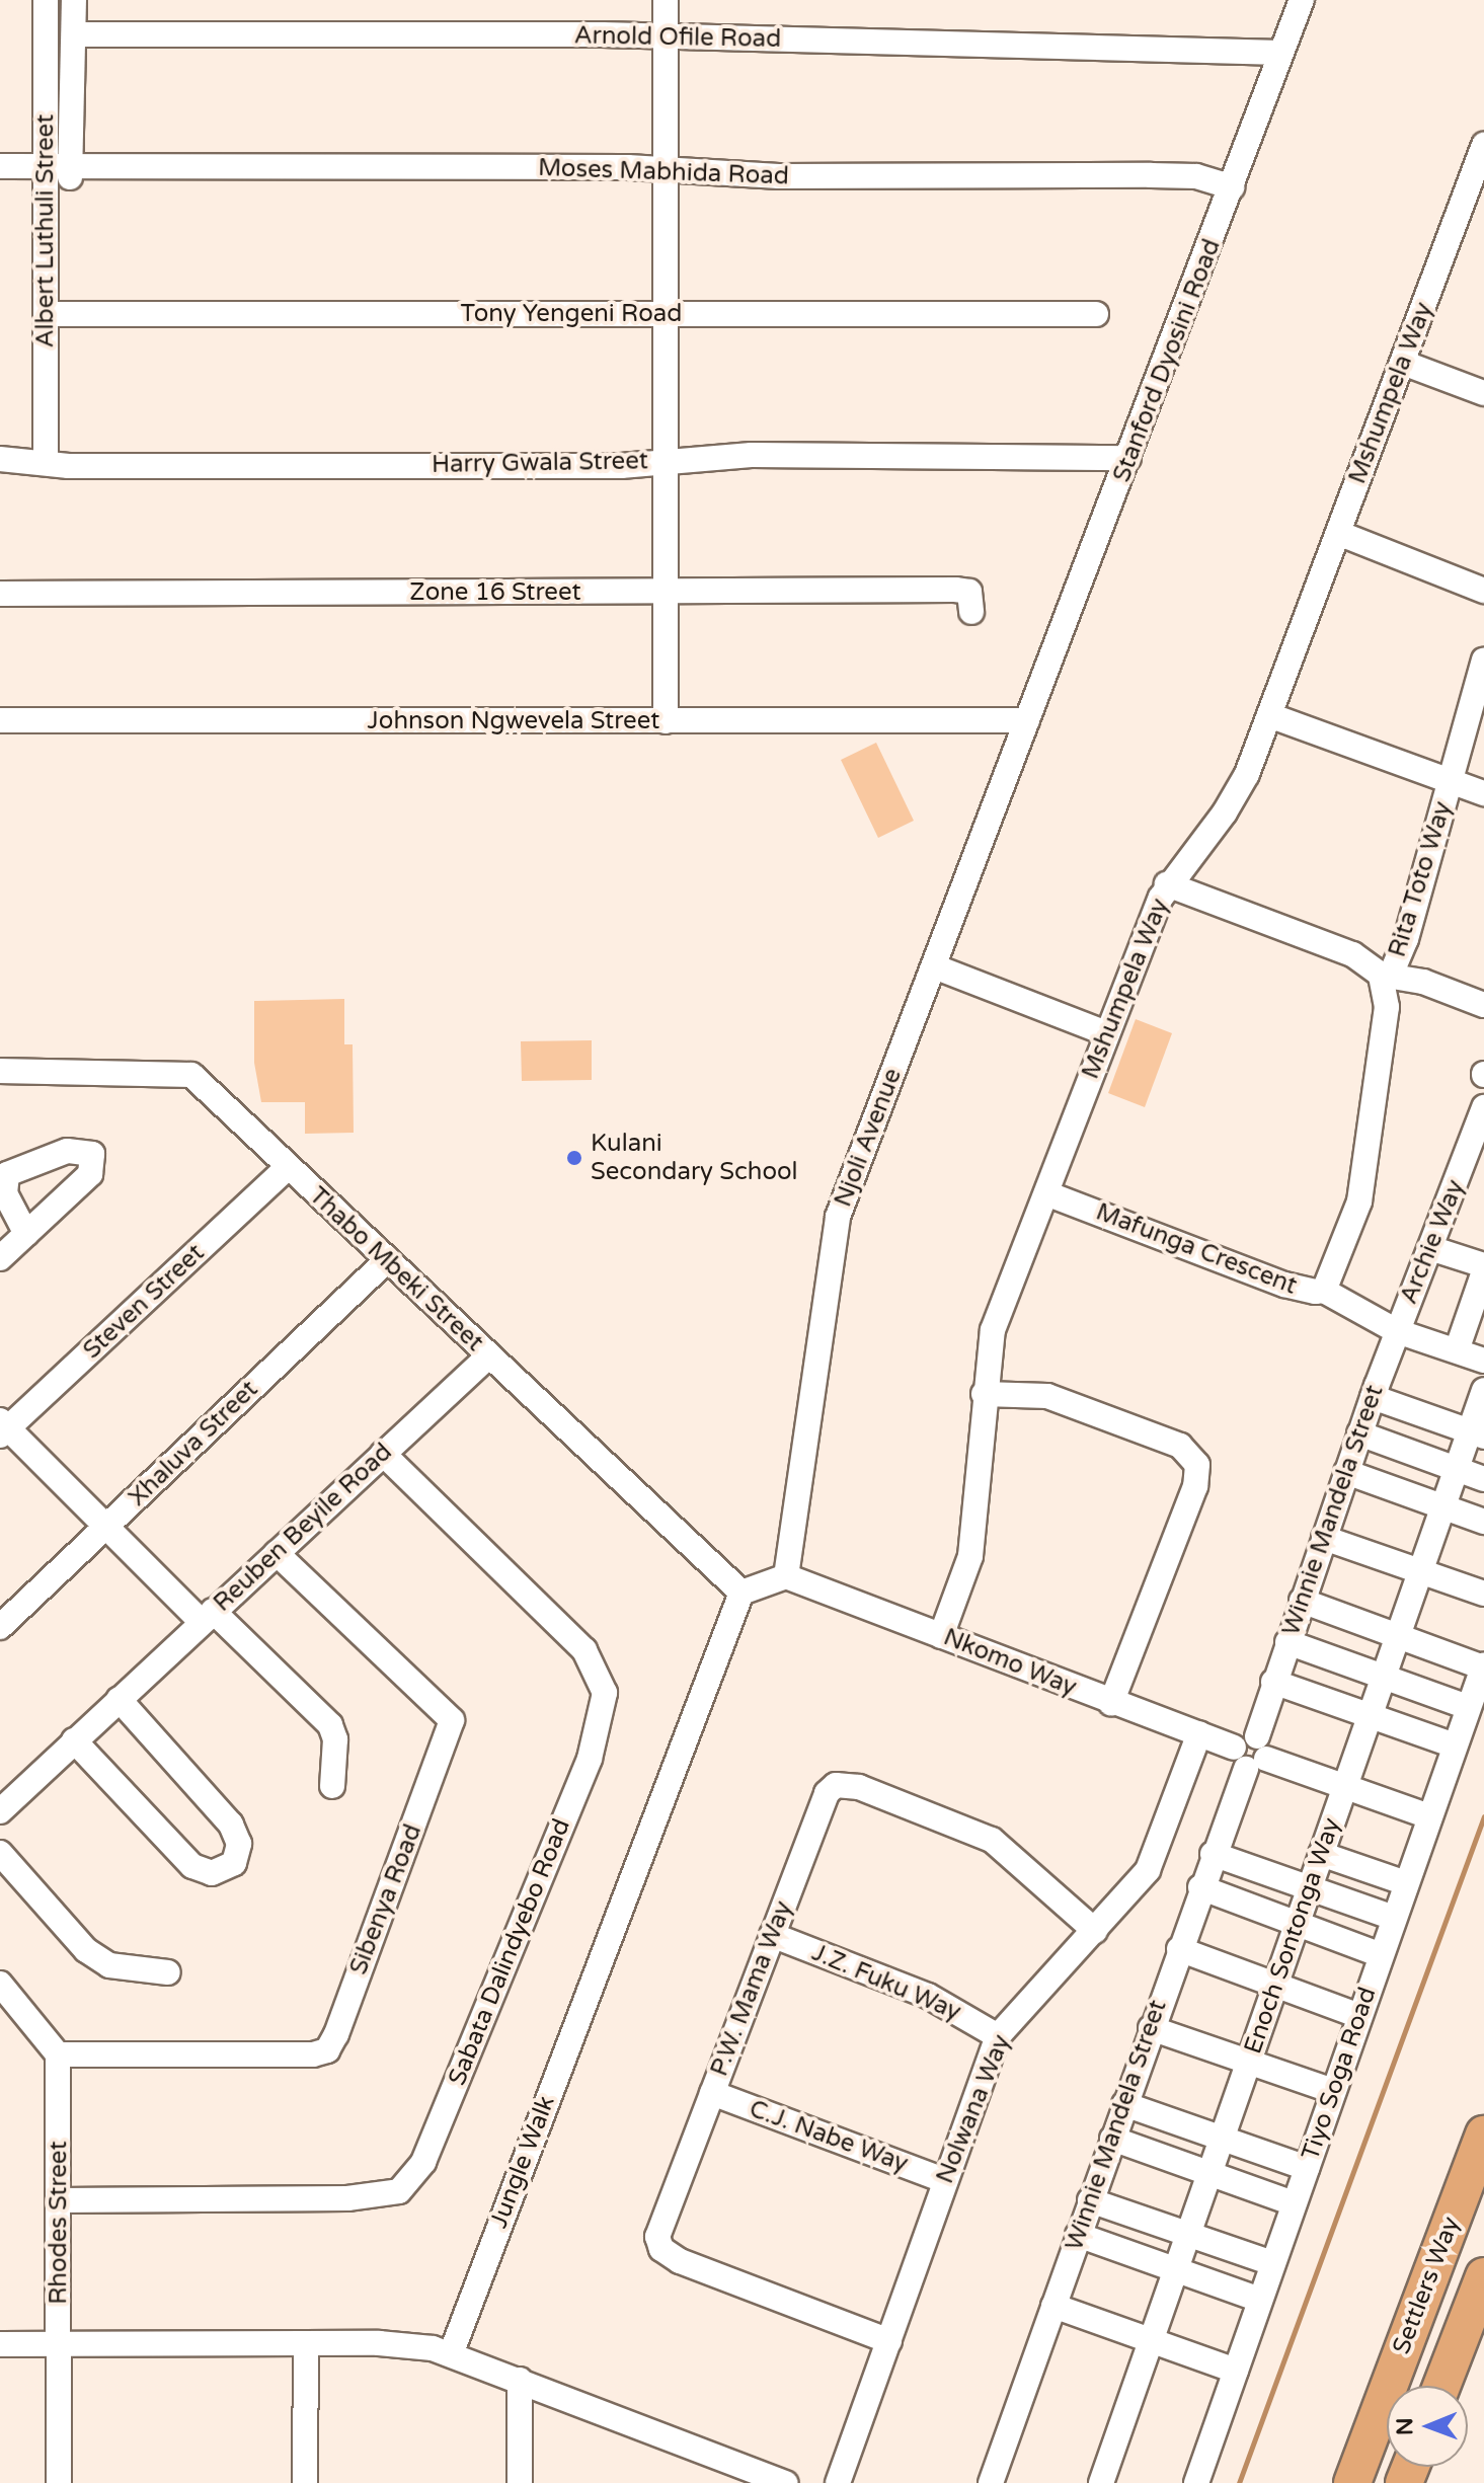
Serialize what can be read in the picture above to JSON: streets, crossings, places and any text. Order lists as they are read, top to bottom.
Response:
{
  "streets": {
    "highway": ["Settlers Way"],
    "street": [
      "Arnold Ofile Road",
      "Moses Mabhida Road",
      "Albert Luthuli Street",
      "Tony Yengeni Road",
      "Stanford Dyosini Road",
      "Mshumpela Way",
      "Harry Gwala Street",
      "Zone 16 Street",
      "Johnson Ngwevela Street",
      "Rita Toto Way",
      "Njoli Avenue",
      "Archie Way",
      "Mafunga Crescent",
      "Thabo Mbeki Street",
      "Steven Street",
      "Xhaluva Street",
      "Winnie Mandela Street",
      "Reuben Beyile Road",
      "Nkomo Way",
      "Sibenya Road",
      "Enoch Sontonga Way",
      "Sabata Dalindyebo Road",
      "J.Z. Fuku Way",
      "P.W. Mama Way",
      "Tiyo Soga Road",
      "Nolwana Way",
      "C.J. Nabe Way",
      "Jungle Walk",
      "Rhodes Street"
    ]
  },
  "crossings": [
    ["Arnold Ofile Road", "Albert Luthuli Street"],
    ["Arnold Ofile Road", "Stanford Dyosini Road"],
    ["Moses Mabhida Road", "Albert Luthuli Street"],
    ["Moses Mabhida Road", "Stanford Dyosini Road"],
    ["Albert Luthuli Street", "Tony Yengeni Road"],
    ["Albert Luthuli Street", "Harry Gwala Street"],
    ["Stanford Dyosini Road", "Harry Gwala Street"],
    ["Stanford Dyosini Road", "Johnson Ngwevela Street"],
    ["Stanford Dyosini Road", "Njoli Avenue"],
    ["Mshumpela Way", "Mafunga Crescent"],
    ["Mshumpela Way", "Nkomo Way"],
    ["Johnson Ngwevela Street", "Njoli Avenue"],
    ["Rita Toto Way", "Mafunga Crescent"],
    ["Njoli Avenue", "Nkomo Way"],
    ["Archie Way", "Winnie Mandela Street"],
    ["Thabo Mbeki Street", "Steven Street"],
    ["Thabo Mbeki Street", "Xhaluva Street"],
    ["Thabo Mbeki Street", "Reuben Beyile Road"],
    ["Thabo Mbeki Street", "Jungle Walk"],
    ["Winnie Mandela Street", "Nkomo Way"],
    ["Reuben Beyile Road", "Sibenya Road"],
    ["Reuben Beyile Road", "Sabata Dalindyebo Road"],
    ["Nkomo Way", "Enoch Sontonga Way"],
    ["Nkomo Way", "Tiyo Soga Road"],
    ["Nkomo Way", "Nolwana Way"],
    ["Sibenya Road", "Rhodes Street"],
    ["Sabata Dalindyebo Road", "Rhodes Street"],
    ["J.Z. Fuku Way", "P.W. Mama Way"],
    ["J.Z. Fuku Way", "Nolwana Way"],
    ["P.W. Mama Way", "Nolwana Way"],
    ["P.W. Mama Way", "C.J. Nabe Way"],
    ["Nolwana Way", "C.J. Nabe Way"]
  ],
  "places": ["Kulani Secondary School"],
  "north": "left"
}
